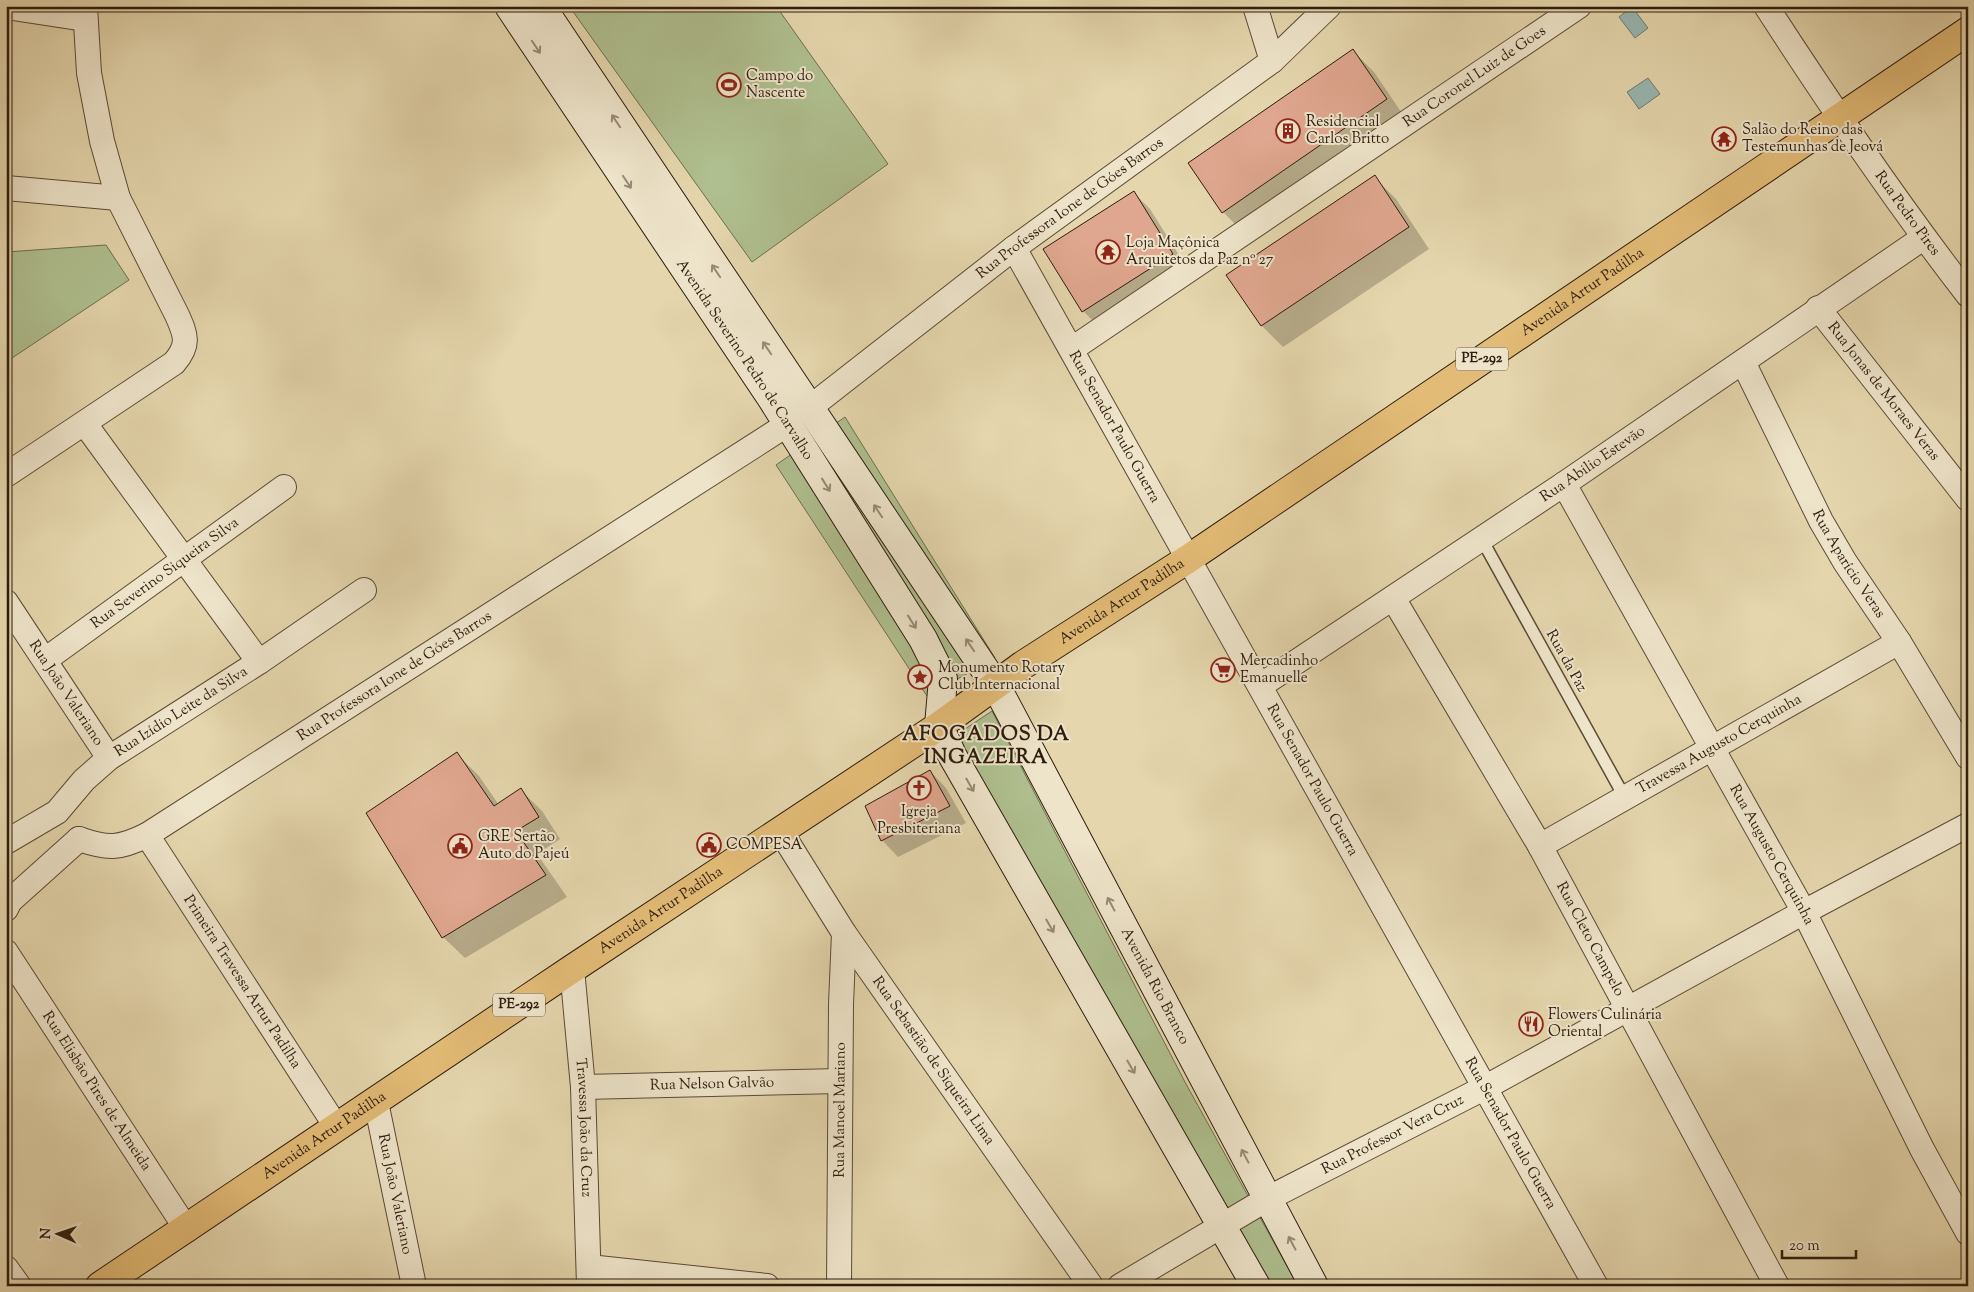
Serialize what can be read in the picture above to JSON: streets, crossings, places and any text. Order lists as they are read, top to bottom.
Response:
{
  "streets": {
    "main road": [
      "Avenida Artur Padilha",
      "PE-292",
      "Avenida Severino Pedro de Carvalho",
      "Avenida Rio Branco"
    ],
    "street": [
      "Rua Coronel Luiz de Goes",
      "Rua Professora Ione de Góes Barros",
      "Rua Pedro Pires",
      "Rua Jonas de Moraes Veras",
      "Rua Senador Paulo Guerra",
      "Rua Abilio Estevão",
      "Rua Aparício Veras",
      "Rua Severino Siqueira Silva",
      "Rua João Valeriano",
      "Rua Izídio Leite da Silva",
      "Travessa Augusto Cerquinha",
      "Rua Augusto Cerquinha",
      "Rua Cleto Campelo",
      "Primeira Travessa Artur Padilha",
      "Rua Sebastião de Siqueira Lima",
      "Rua Nelson Galvão",
      "Rua Elisbão Pires de Almeida",
      "Rua Manoel Mariano",
      "Travessa João da Cruz",
      "Rua Professor Vera Cruz"
    ],
    "lane": ["Rua da Paz"]
  },
  "crossings": [
    ["Rua Coronel Luiz de Goes", "Rua Senador Paulo Guerra"],
    ["Rua Professora Ione de Góes Barros", "Avenida Severino Pedro de Carvalho"],
    ["Rua Professora Ione de Góes Barros", "Rua Senador Paulo Guerra"],
    ["Rua Professora Ione de Góes Barros", "Primeira Travessa Artur Padilha"],
    ["Rua Pedro Pires", "Avenida Artur Padilha"],
    ["Rua Pedro Pires", "Rua Abilio Estevão"],
    ["Avenida Artur Padilha", "Avenida Severino Pedro de Carvalho"],
    ["Avenida Artur Padilha", "Rua Senador Paulo Guerra"],
    ["Avenida Artur Padilha", "Rua João Valeriano"],
    ["Avenida Artur Padilha", "Primeira Travessa Artur Padilha"],
    ["Avenida Artur Padilha", "Avenida Rio Branco"],
    ["Avenida Artur Padilha", "Rua Sebastião de Siqueira Lima"],
    ["Avenida Artur Padilha", "Rua Elisbão Pires de Almeida"],
    ["Avenida Artur Padilha", "Travessa João da Cruz"],
    ["Avenida Severino Pedro de Carvalho", "Avenida Rio Branco"],
    ["Rua Jonas de Moraes Veras", "Rua Abilio Estevão"],
    ["Rua Senador Paulo Guerra", "Rua Abilio Estevão"],
    ["Rua Senador Paulo Guerra", "Rua Professor Vera Cruz"],
    ["Rua Abilio Estevão", "Rua Aparício Veras"],
    ["Rua Abilio Estevão", "Rua da Paz"],
    ["Rua Abilio Estevão", "Rua Augusto Cerquinha"],
    ["Rua Abilio Estevão", "Rua Cleto Campelo"],
    ["Rua Aparício Veras", "Travessa Augusto Cerquinha"],
    ["Rua Severino Siqueira Silva", "Rua João Valeriano"],
    ["Rua da Paz", "Travessa Augusto Cerquinha"],
    ["Rua João Valeriano", "Rua Izídio Leite da Silva"],
    ["Travessa Augusto Cerquinha", "Rua Augusto Cerquinha"],
    ["Travessa Augusto Cerquinha", "Rua Cleto Campelo"],
    ["Rua Augusto Cerquinha", "Rua Professor Vera Cruz"],
    ["Rua Cleto Campelo", "Rua Professor Vera Cruz"],
    ["Avenida Rio Branco", "Rua Professor Vera Cruz"],
    ["Rua Sebastião de Siqueira Lima", "Rua Manoel Mariano"],
    ["Rua Nelson Galvão", "Rua Manoel Mariano"],
    ["Rua Nelson Galvão", "Travessa João da Cruz"]
  ],
  "districts": ["AFOGADOS DA INGAZEIRA"],
  "places": {
    "sports": ["Campo do Nascente"],
    "building": ["Residencial Carlos Britto"],
    "temple": ["Salão do Reino das Testemunhas de Jeová", "Loja Maçônica Arquitetos da Paz nº 27"],
    "supermarket": ["Mercadinho Emanuelle"],
    "place": ["Monumento Rotary Club Internacional"],
    "church": ["Igreja Presbiteriana"],
    "public building": ["COMPESA", "GRE Sertão Auto do Pajeú"],
    "restaurant": ["Flowers Culinária Oriental"]
  },
  "scale_bar": "20 m",
  "north": "left"
}
